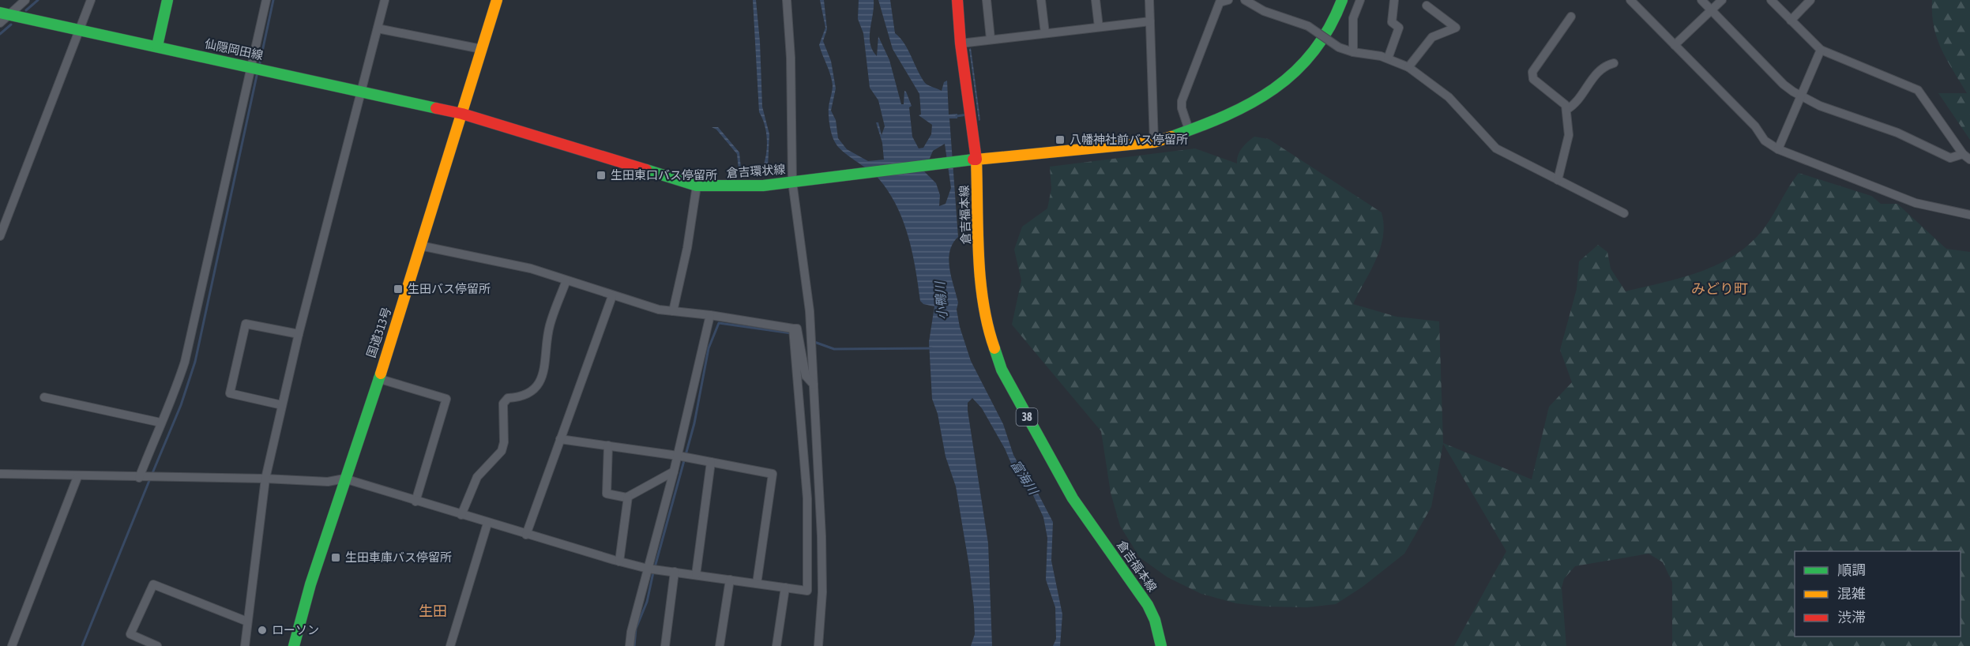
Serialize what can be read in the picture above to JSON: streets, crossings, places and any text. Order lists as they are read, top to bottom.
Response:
{
  "streets": {
    "main road": [
      "仙隠岡田線",
      "倉吉環状線",
      "倉吉福本線",
      "国道313号",
      "38"
    ]
  },
  "crossings": [
    ["仙隠岡田線", "倉吉環状線"],
    ["仙隠岡田線", "国道313号"],
    ["倉吉環状線", "倉吉福本線"],
    ["倉吉環状線", "国道313号"]
  ],
  "districts": ["みどり町", "生田"],
  "water": ["小鴨川", "富海川"],
  "places": {
    "transit": [
      "八幡神社前バス停留所",
      "生田東口バス停留所",
      "生田バス停留所",
      "生田車庫バス停留所"
    ],
    "other": ["ローソン"]
  },
  "legend": ["順調", "混雑", "渋滞"]
}
